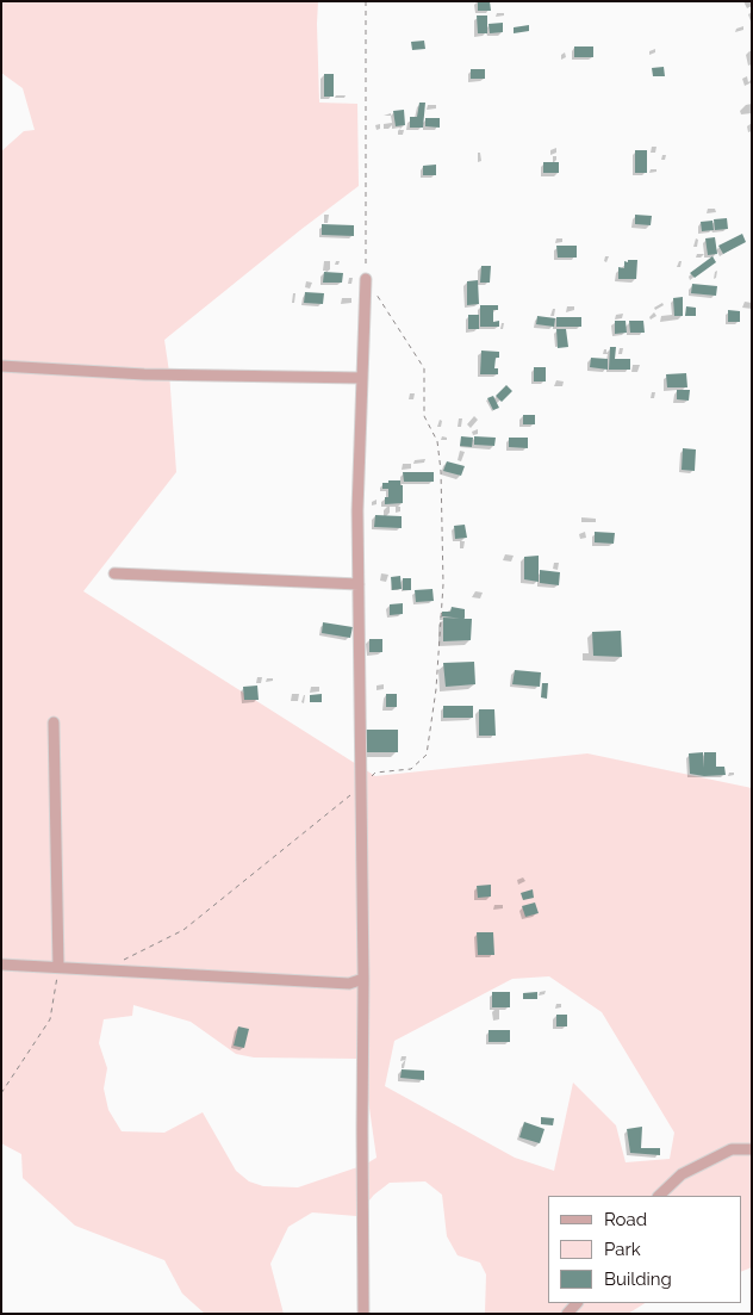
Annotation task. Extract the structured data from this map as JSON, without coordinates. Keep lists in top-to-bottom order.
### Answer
{
  "legend": ["Road", "Park", "Building"]
}
